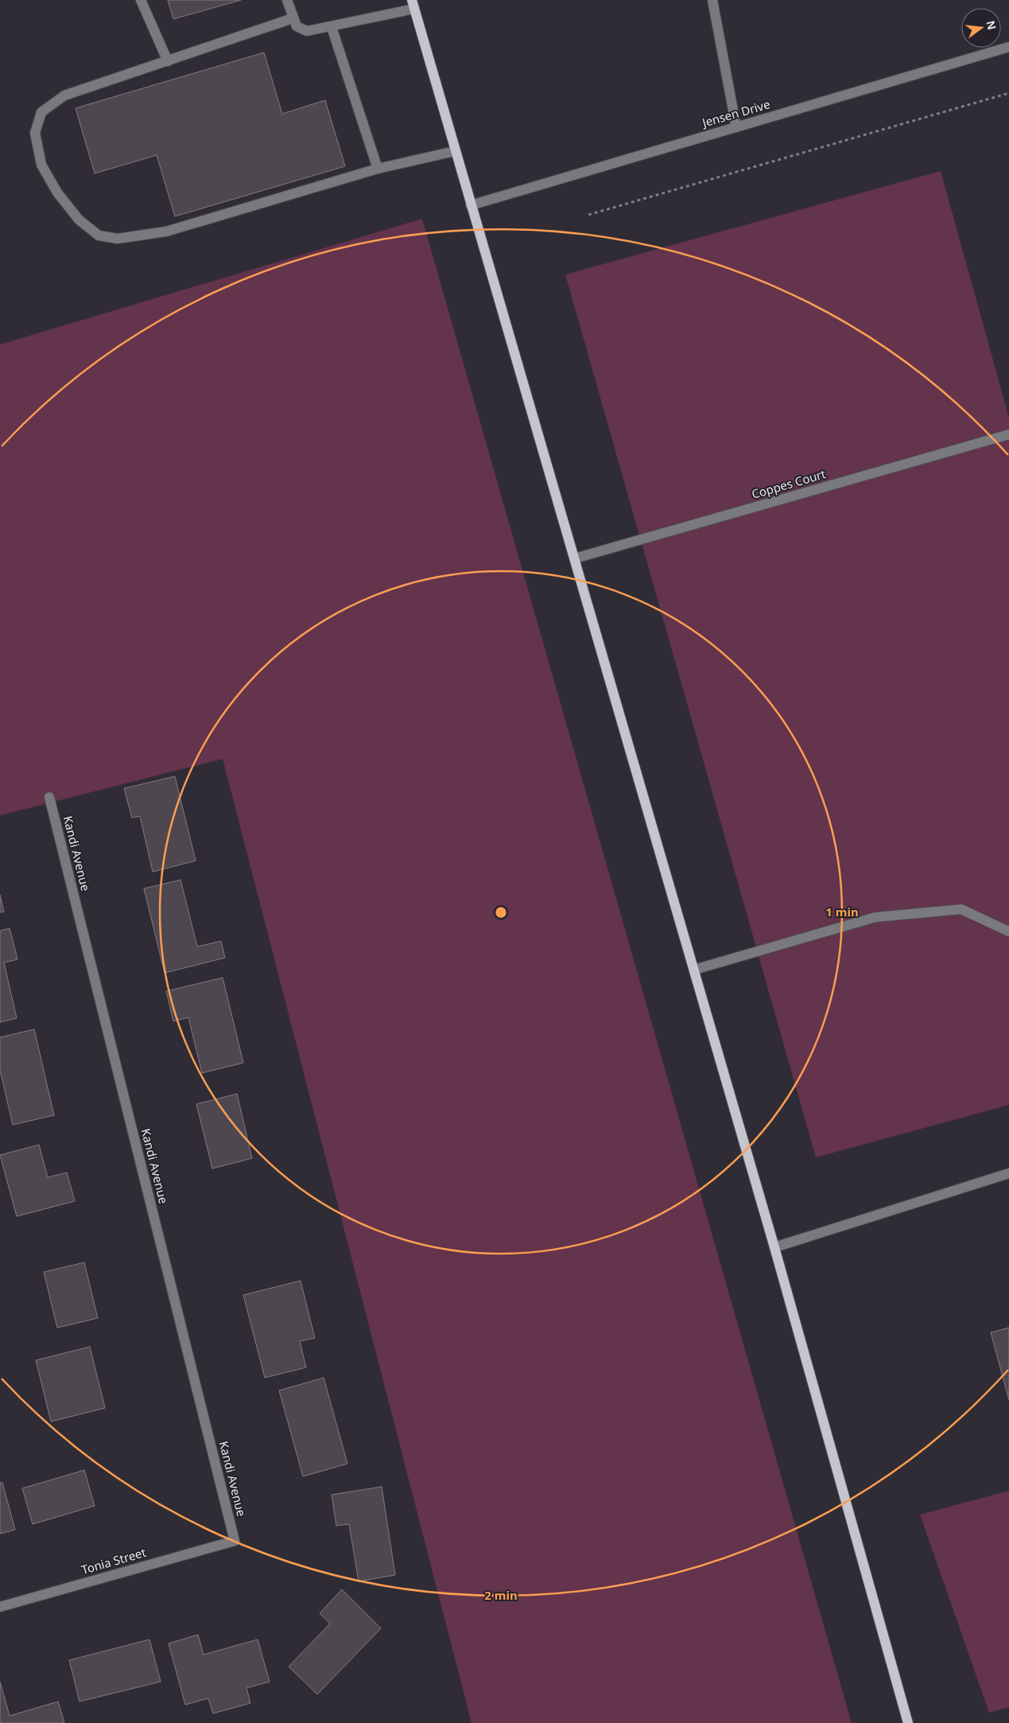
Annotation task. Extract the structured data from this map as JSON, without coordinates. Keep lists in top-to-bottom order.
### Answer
{
  "streets": {
    "street": [
      "Jensen Drive",
      "Coppes Court",
      "Kandi Avenue",
      "Tonia Street"
    ]
  },
  "crossings": [
    ["Kandi Avenue", "Tonia Street"]
  ],
  "north": "right",
  "rings": ["1 min", "2 min"]
}
